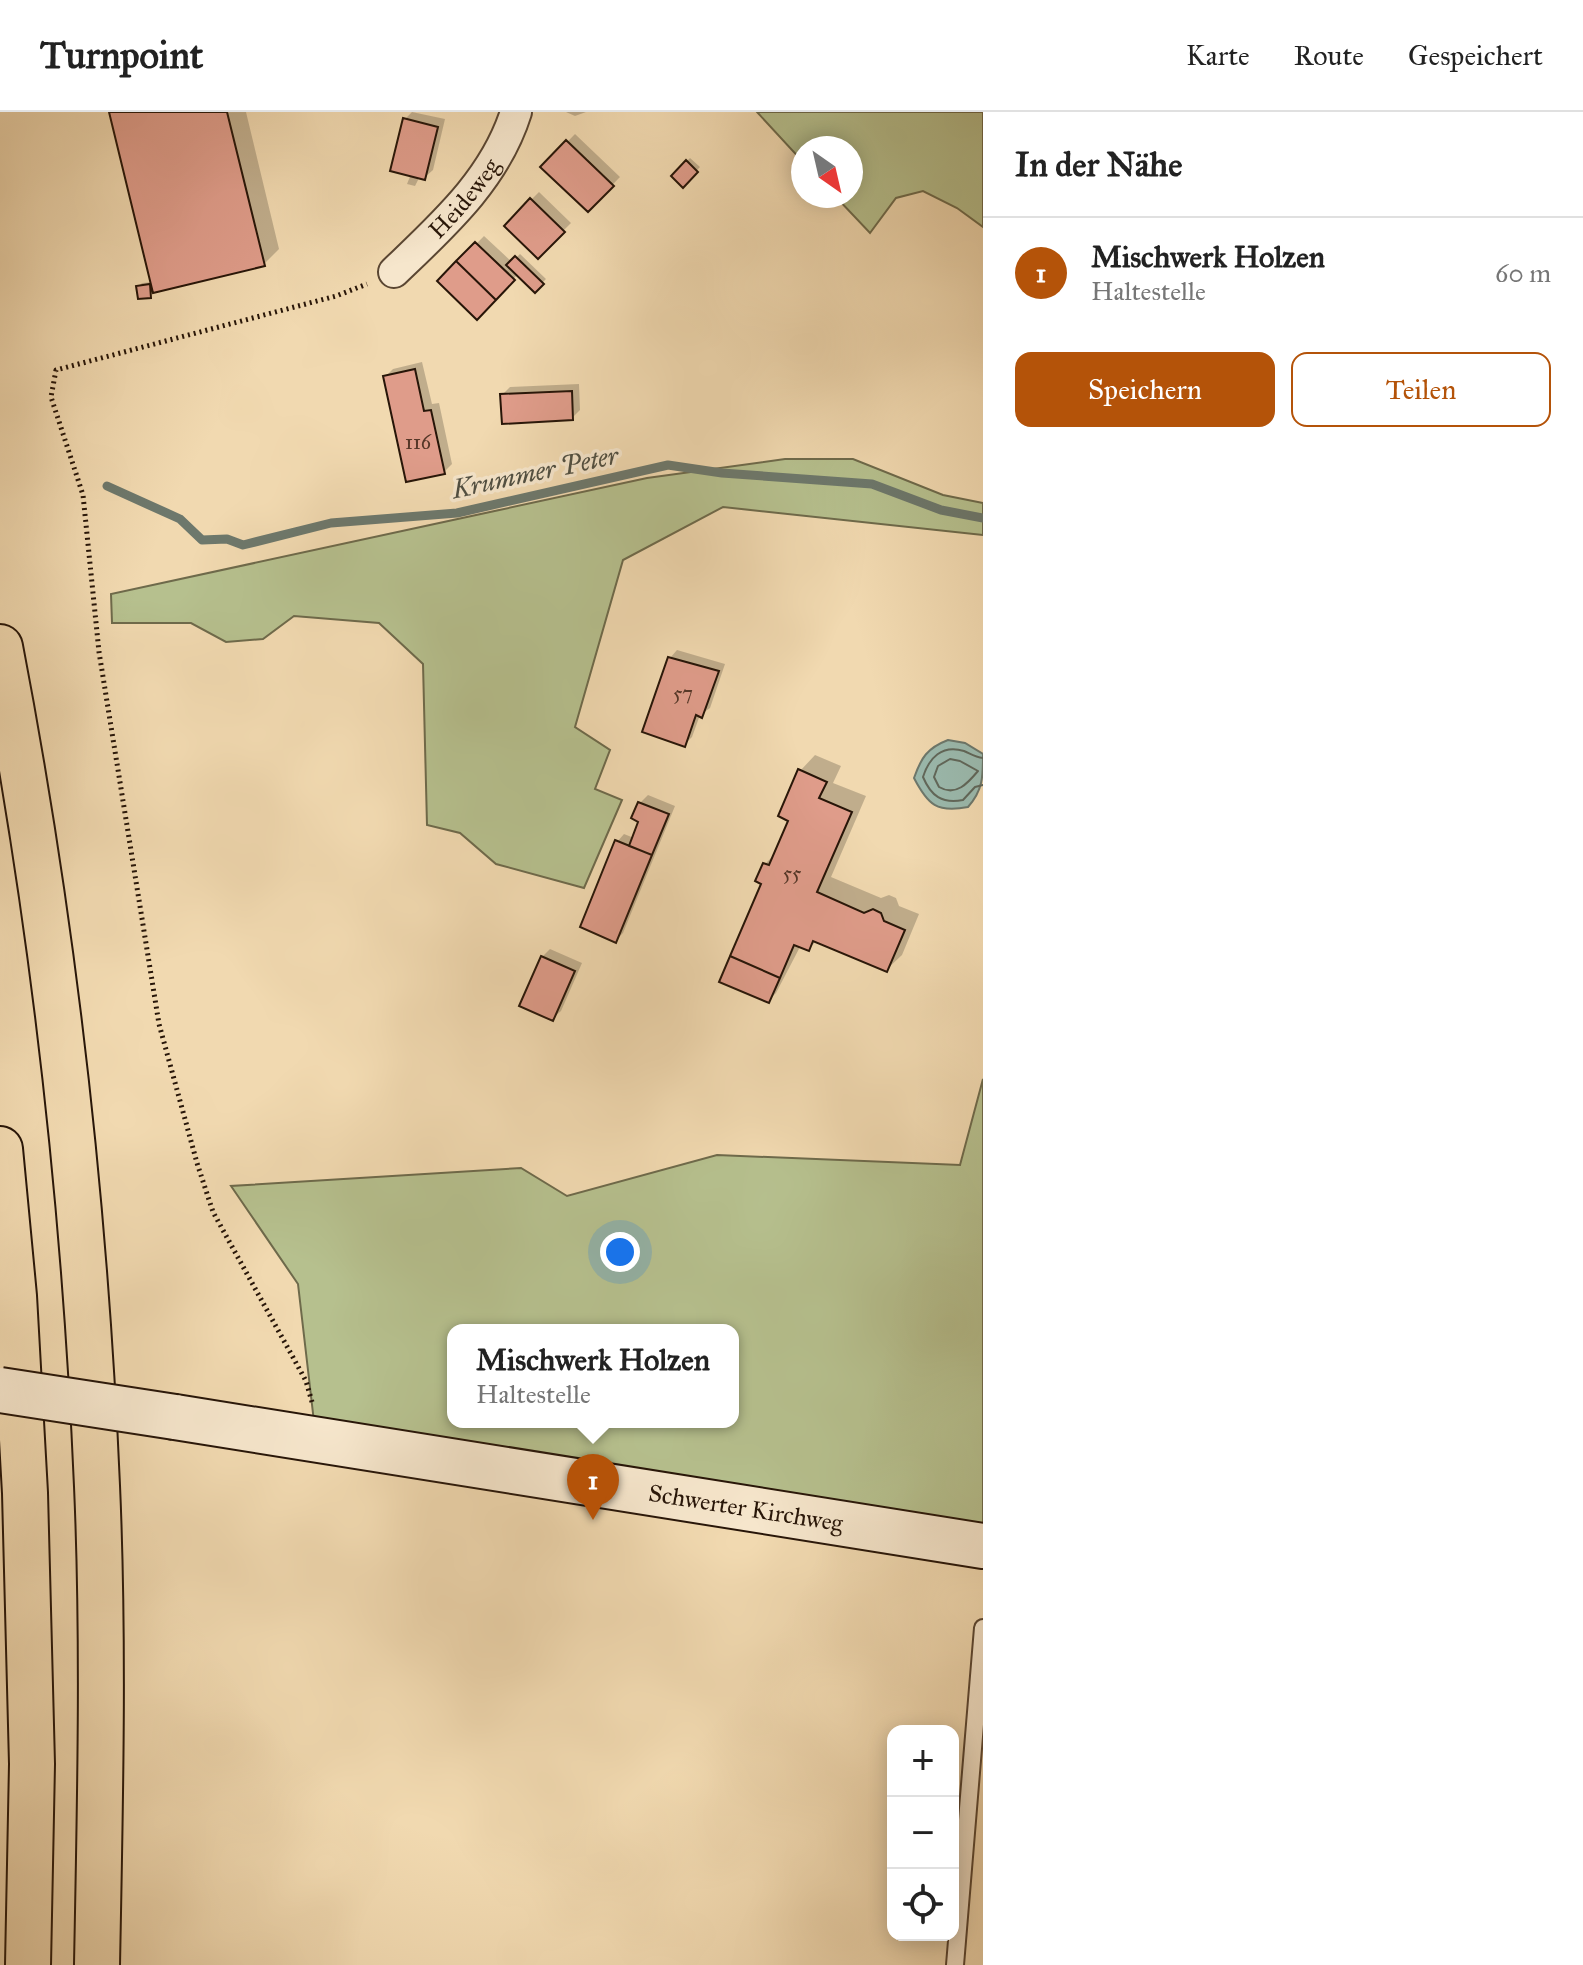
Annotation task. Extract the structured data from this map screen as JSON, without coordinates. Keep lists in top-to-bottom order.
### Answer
{
  "streets": {
    "main road": ["Schwerter Kirchweg"],
    "street": ["Heideweg"]
  },
  "water": ["Krummer Peter"],
  "house_numbers": ["116", "57", "55"],
  "north": "bottom right",
  "page": {
    "header": "Turnpoint",
    "nav": ["Karte", "Route", "Gespeichert"],
    "heading": "In der Nähe",
    "list": [
      {
        "mark": "1",
        "name": "Mischwerk Holzen",
        "note": "Haltestelle",
        "value": "60 m"
      }
    ],
    "buttons": ["Speichern", "Teilen"],
    "popup": ["Mischwerk Holzen", "Haltestelle"],
    "pins": "1",
    "map_buttons": ["+", "−"]
  }
}
